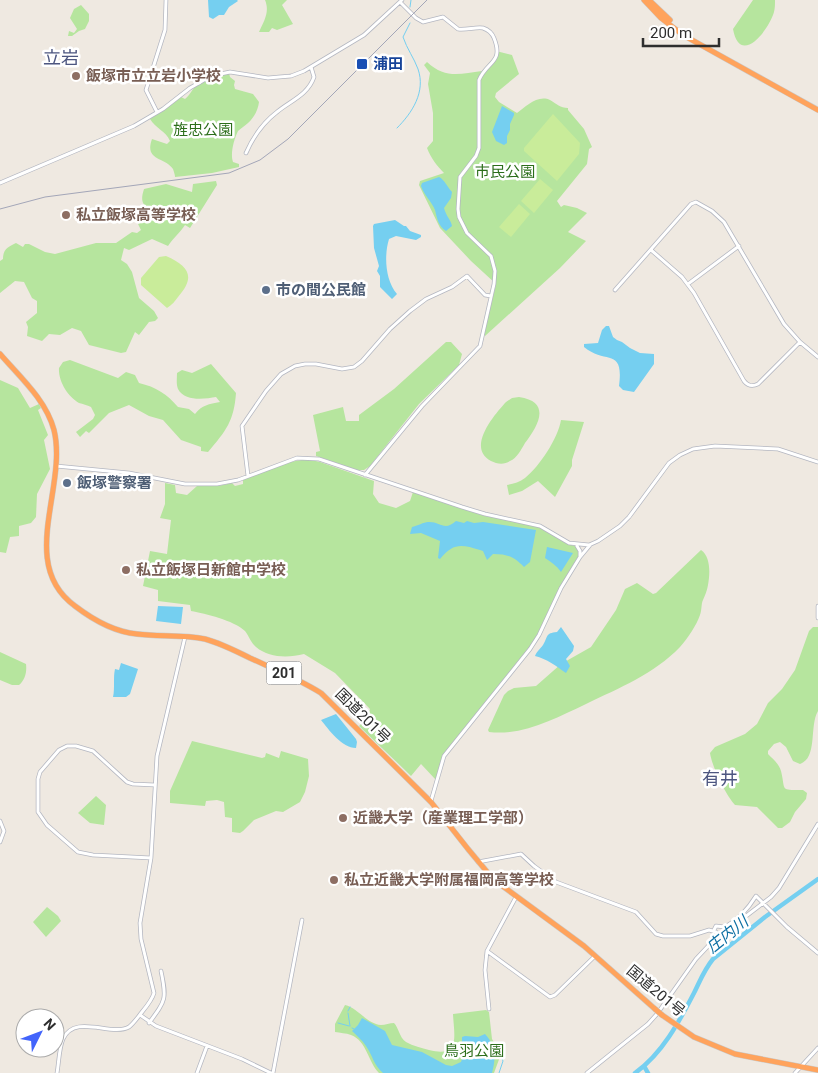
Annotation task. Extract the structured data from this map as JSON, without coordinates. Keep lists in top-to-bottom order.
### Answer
{
  "streets": {
    "highway": ["201", "国道201号"]
  },
  "districts": ["立岩", "有井"],
  "water": ["庄内川"],
  "parks": ["旌忠公園", "市民公園", "鳥羽公園"],
  "places": {
    "transit": ["浦田"],
    "other": [
      "飯塚市立立岩小学校",
      "私立飯塚高等学校",
      "市の間公民館",
      "飯塚警察署",
      "私立飯塚日新館中学校",
      "近畿大学（産業理工学部）",
      "私立近畿大学附属福岡高等学校"
    ]
  },
  "scale_bar": "200 m",
  "north": "top right"
}
